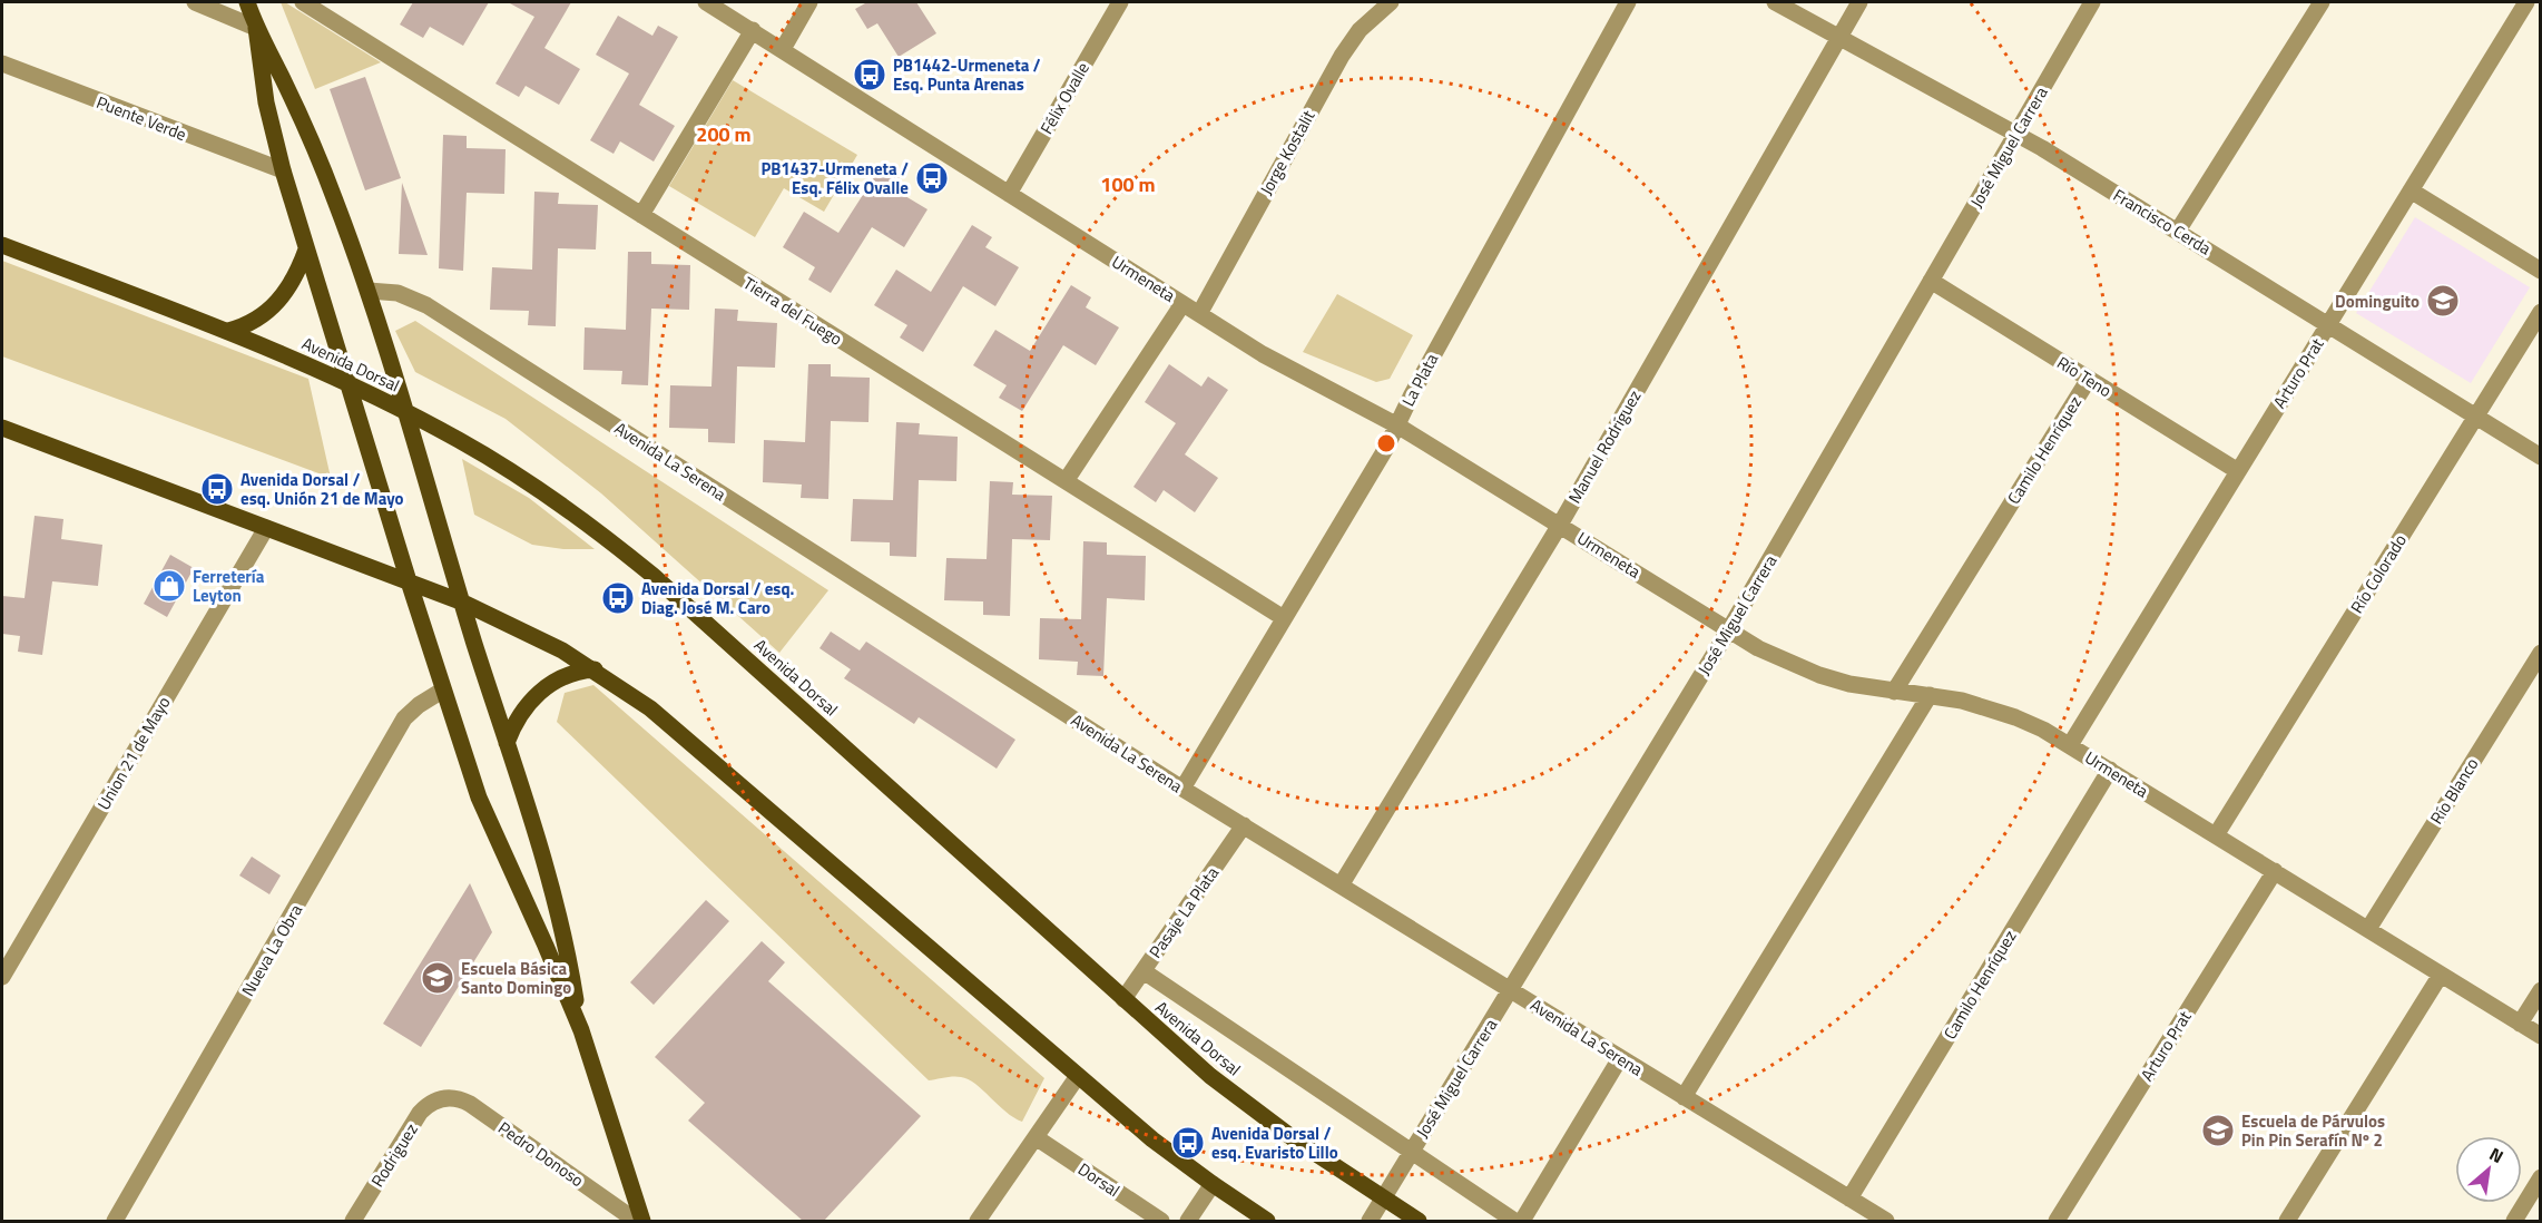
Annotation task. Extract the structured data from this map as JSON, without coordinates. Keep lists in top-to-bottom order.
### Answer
{
  "streets": {
    "main road": ["Avenida Dorsal"],
    "street": [
      "Félix Ovalle",
      "Puente Verde",
      "José Miguel Carrera",
      "Jorge Kostalit",
      "Francisco Cerda",
      "Urmeneta",
      "Tierra del Fuego",
      "Arturo Prat",
      "Río Teno",
      "La Plata",
      "Manuel Rodríguez",
      "Camilo Henríquez",
      "Avenida La Serena",
      "Río Colorado",
      "Union 21 de Mayo",
      "Río Blanco",
      "Pasaje La Plata",
      "Nueva La Obra",
      "Pedro Donoso",
      "Rodriguez",
      "Dorsal"
    ]
  },
  "crossings": [
    ["Félix Ovalle", "Urmeneta"],
    ["José Miguel Carrera", "Francisco Cerda"],
    ["José Miguel Carrera", "Urmeneta"],
    ["José Miguel Carrera", "Avenida Dorsal"],
    ["José Miguel Carrera", "Río Teno"],
    ["José Miguel Carrera", "Avenida La Serena"],
    ["Jorge Kostalit", "Urmeneta"],
    ["Francisco Cerda", "Arturo Prat"],
    ["Francisco Cerda", "Manuel Rodríguez"],
    ["Francisco Cerda", "Río Colorado"],
    ["Urmeneta", "Arturo Prat"],
    ["Urmeneta", "La Plata"],
    ["Urmeneta", "Manuel Rodríguez"],
    ["Urmeneta", "Camilo Henríquez"],
    ["Urmeneta", "Río Colorado"],
    ["Urmeneta", "Río Blanco"],
    ["Tierra del Fuego", "La Plata"],
    ["Avenida Dorsal", "Pasaje La Plata"],
    ["Arturo Prat", "Río Teno"],
    ["Río Teno", "Camilo Henríquez"],
    ["La Plata", "Avenida La Serena"],
    ["Manuel Rodríguez", "Avenida La Serena"],
    ["Camilo Henríquez", "Avenida La Serena"],
    ["Avenida La Serena", "Pasaje La Plata"],
    ["Pedro Donoso", "Rodriguez"]
  ],
  "places": {
    "bus stop": [
      "PB1442-Urmeneta / Esq. Punta Arenas",
      "PB1437-Urmeneta / Esq. Félix Ovalle",
      "Avenida Dorsal / esq. Unión 21 de Mayo",
      "Avenida Dorsal / esq. Diag. José M. Caro",
      "Avenida Dorsal / esq. Evaristo Lillo"
    ],
    "school or university": ["Dominguito", "Escuela Básica Santo Domingo", "Escuela de Párvulos Pin Pin Serafín Nº 2"],
    "shop": ["Ferretería Leyton"]
  },
  "north": "top right",
  "rings": ["200 m", "100 m"]
}
